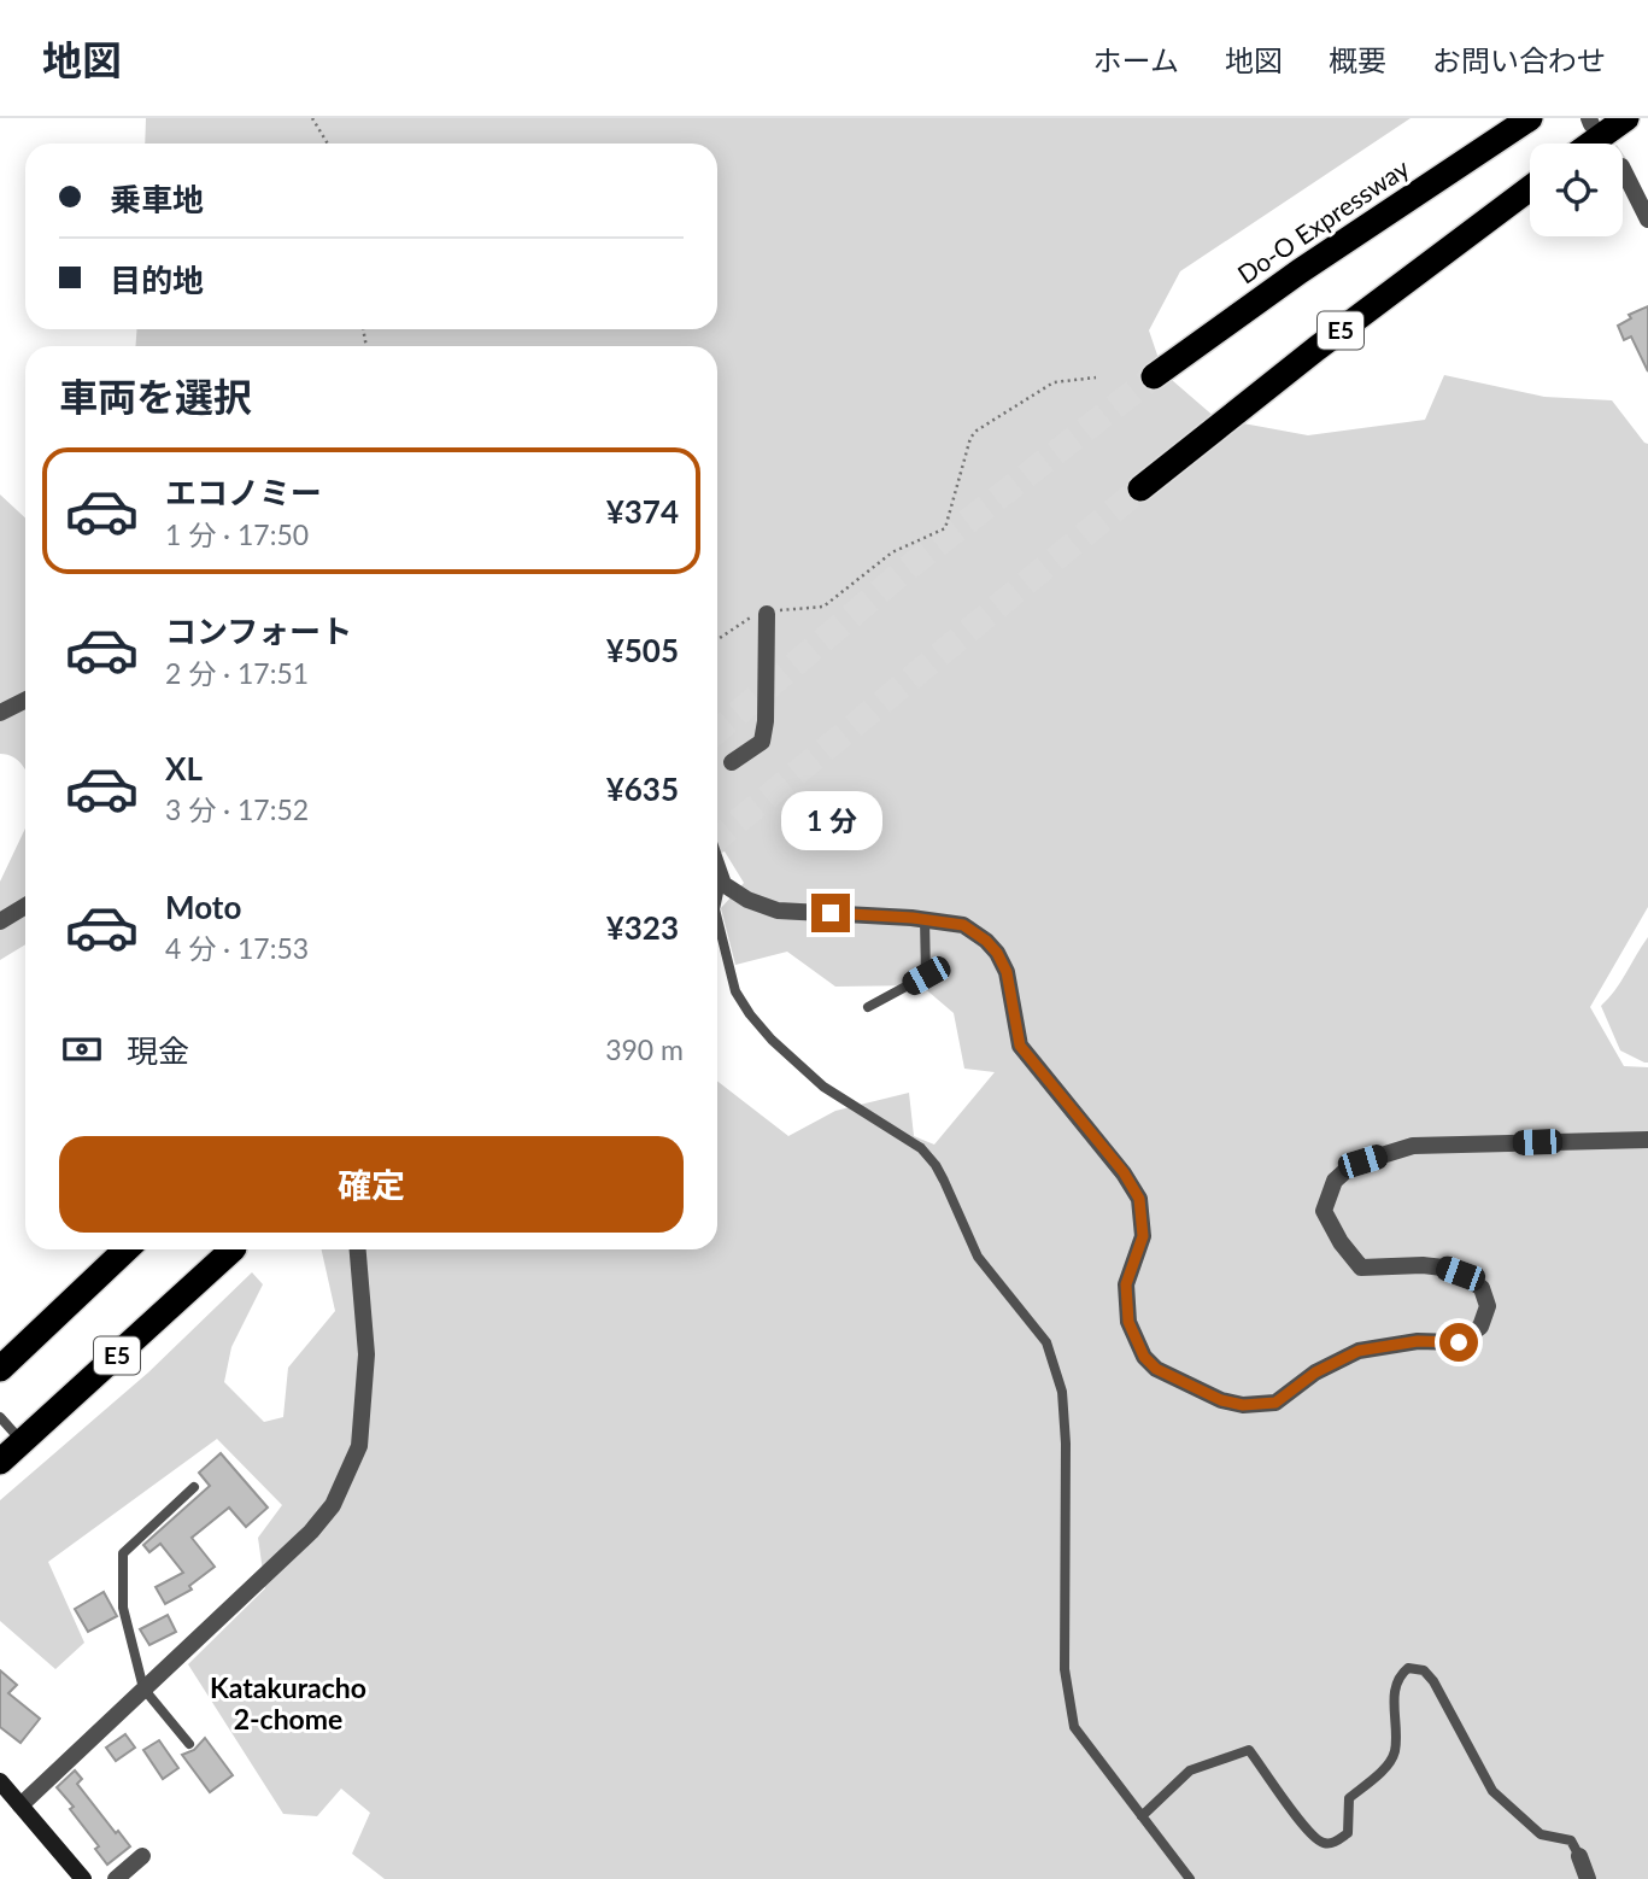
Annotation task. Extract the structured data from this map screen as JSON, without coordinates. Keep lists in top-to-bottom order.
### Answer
{
  "streets": {
    "highway": ["Do-O Expressway", "E5"]
  },
  "districts": ["Katakuracho 2-chome"],
  "page": {
    "header": "地図",
    "nav": [
      "ホーム",
      "地図",
      "概要",
      "お問い合わせ"
    ],
    "banner": ["乗車地", "目的地"],
    "heading": "車両を選択",
    "list": [
      {
        "name": "エコノミー",
        "note": "1 分 · 17:50",
        "value": "¥374"
      },
      {
        "name": "コンフォート",
        "note": "2 分 · 17:51",
        "value": "¥505"
      },
      {
        "name": "XL",
        "note": "3 分 · 17:52",
        "value": "¥635"
      },
      {
        "name": "Moto",
        "note": "4 分 · 17:53",
        "value": "¥323"
      }
    ],
    "bubble": "1 分",
    "pay": ["現金", "390 m"],
    "buttons": "確定"
  }
}
